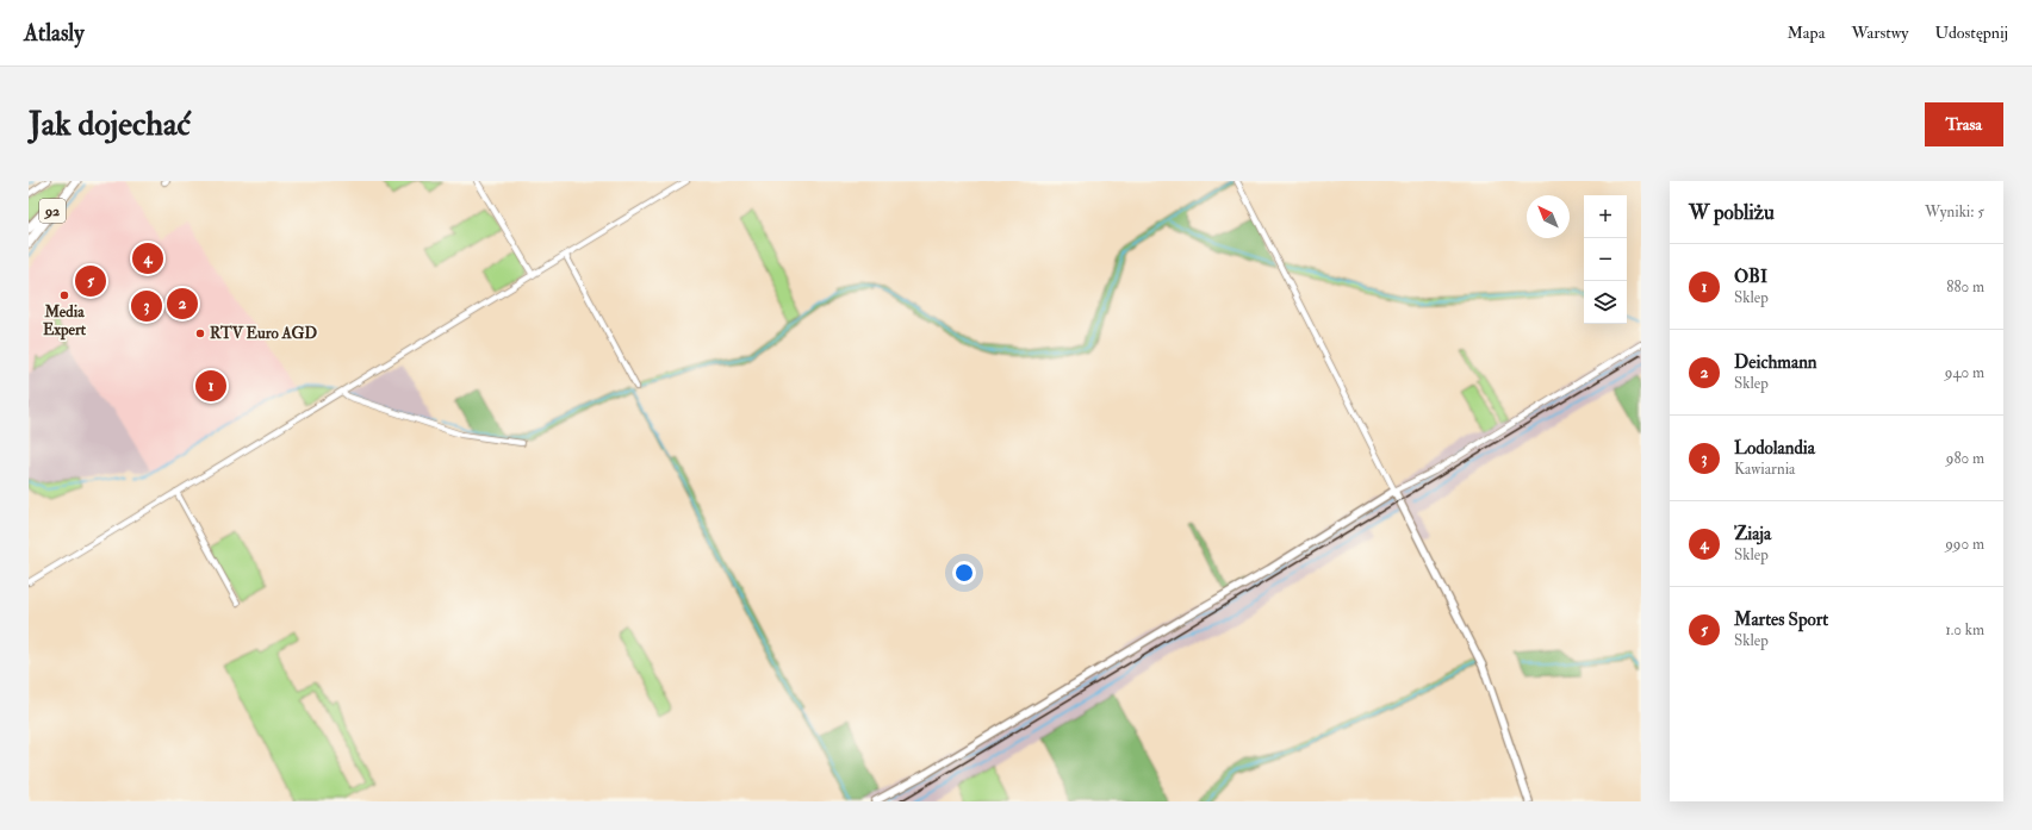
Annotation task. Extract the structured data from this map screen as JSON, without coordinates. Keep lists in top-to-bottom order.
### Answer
{
  "streets": {
    "main road": ["92"]
  },
  "places": ["Media Expert", "RTV Euro AGD"],
  "north": "top left",
  "page": {
    "header": "Atlasly",
    "nav": ["Mapa", "Warstwy", "Udostępnij"],
    "buttons": "Trasa",
    "title": "Jak dojechać",
    "heading": ["W pobliżu", "Wyniki: 5"],
    "map_buttons": ["+", "−"],
    "pins": [
      "4",
      "5",
      "2",
      "3",
      "1"
    ],
    "list": [
      {
        "mark": "1",
        "name": "OBI",
        "note": "Sklep",
        "value": "880 m"
      },
      {
        "mark": "2",
        "name": "Deichmann",
        "note": "Sklep",
        "value": "940 m"
      },
      {
        "mark": "3",
        "name": "Lodolandia",
        "note": "Kawiarnia",
        "value": "980 m"
      },
      {
        "mark": "4",
        "name": "Ziaja",
        "note": "Sklep",
        "value": "990 m"
      },
      {
        "mark": "5",
        "name": "Martes Sport",
        "note": "Sklep",
        "value": "1.0 km"
      }
    ]
  }
}
